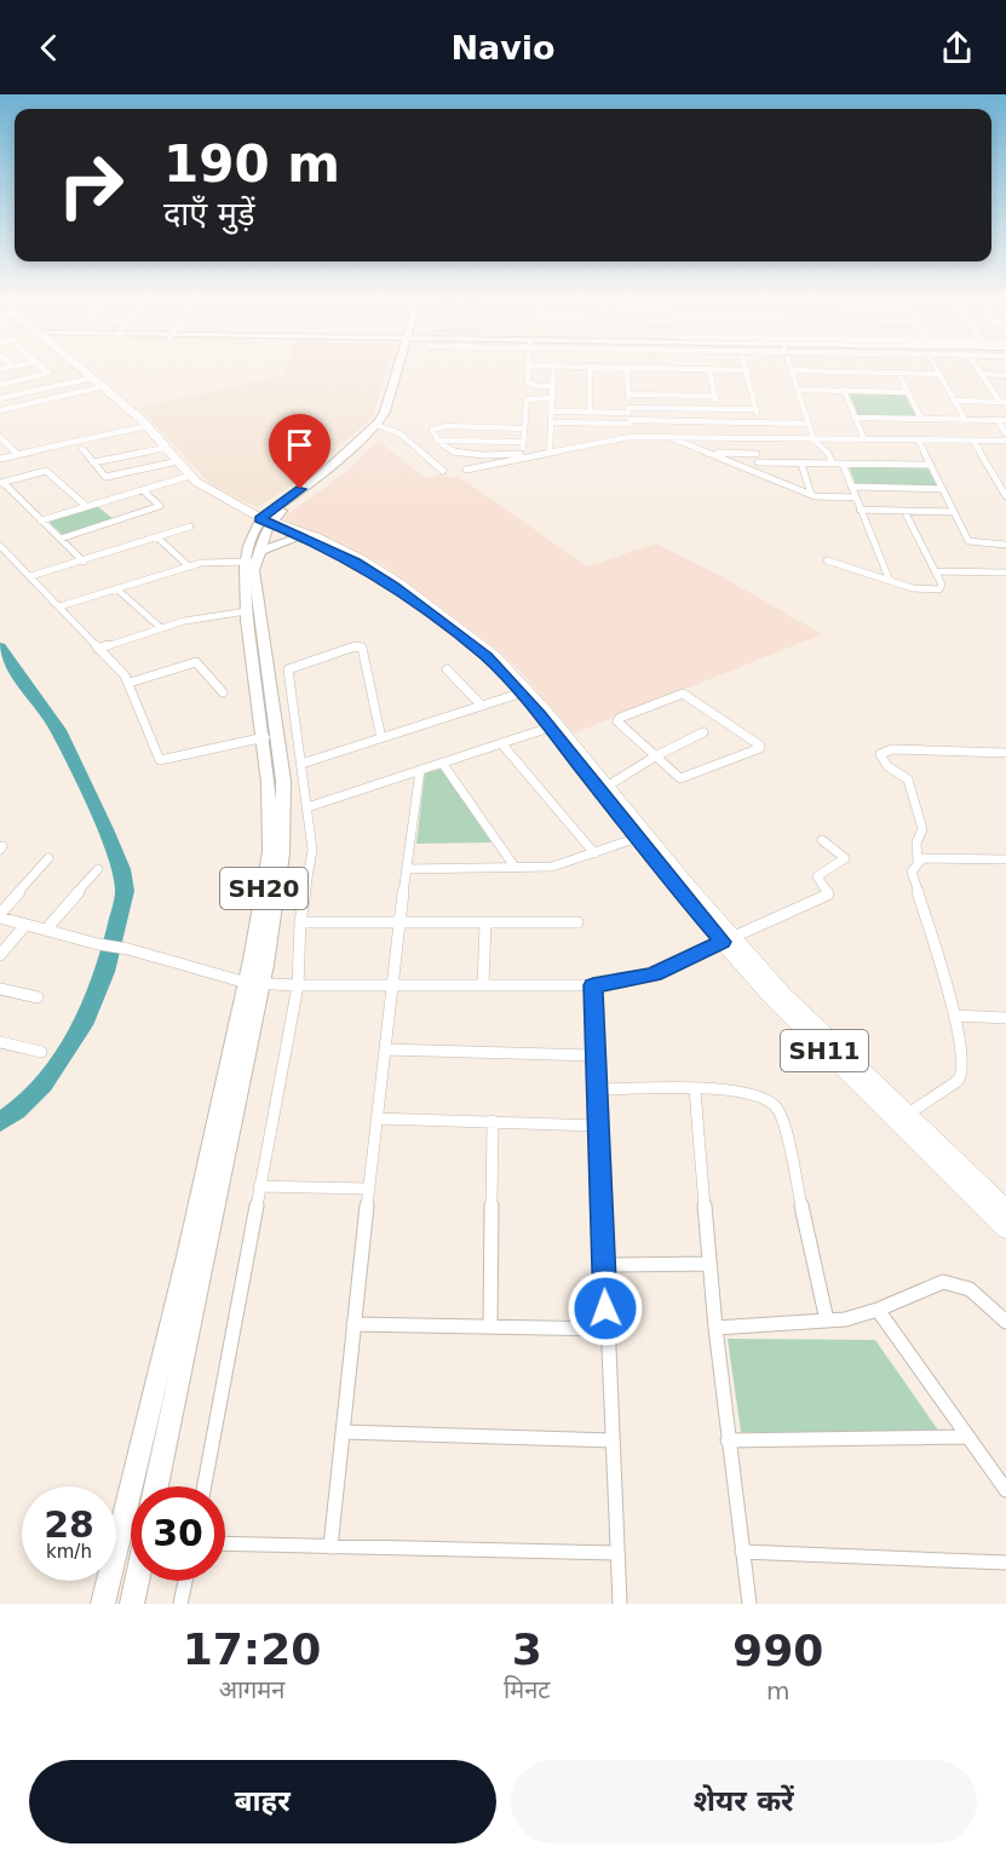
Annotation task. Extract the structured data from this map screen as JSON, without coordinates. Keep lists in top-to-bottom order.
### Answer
{
  "streets": {
    "highway": ["SH11"],
    "main road": ["SH20"]
  },
  "crossings": [
    ["SH20", "SH11"]
  ],
  "page": {
    "header": "Navio",
    "turn": ["190 m", "दाएँ मुड़ें"],
    "speed": "28 km/h",
    "limit": "30",
    "eta": [
      "17:20",
      "आगमन",
      "3",
      "मिनट",
      "990",
      "m"
    ],
    "buttons": ["बाहर", "शेयर करें"]
  }
}
